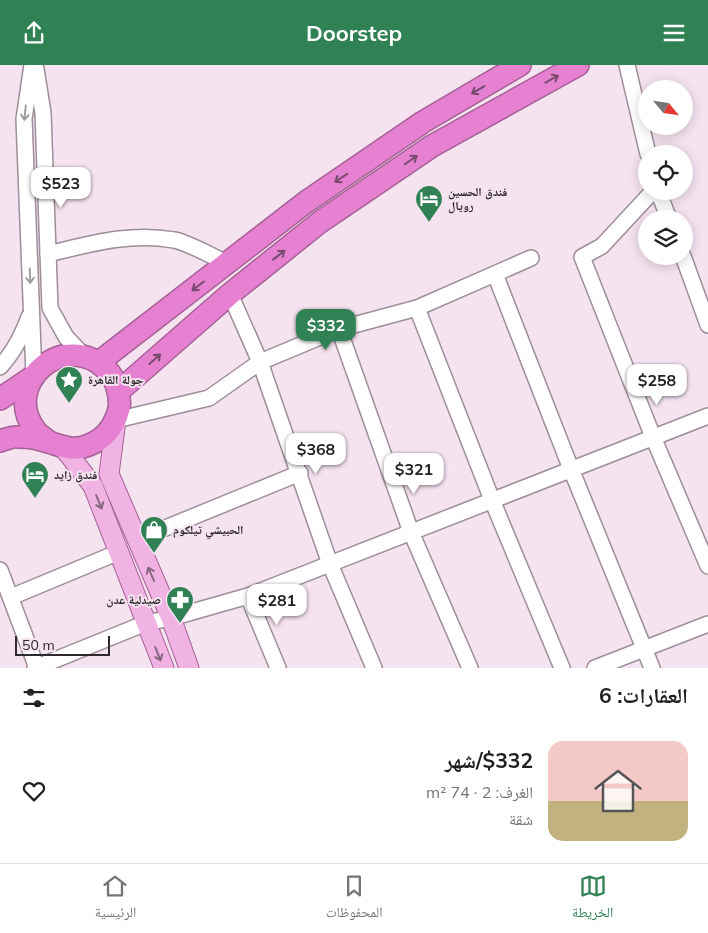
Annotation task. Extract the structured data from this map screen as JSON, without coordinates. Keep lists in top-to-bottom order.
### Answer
{
  "places": {
    "hotel": ["فندق الحسين رويال", "فندق زايد"],
    "place": ["جولة القاهرة"],
    "shop": ["الحبيشي تيلكوم"],
    "pharmacy": ["صيدلية عدن"]
  },
  "scale_bar": "50 m",
  "north": "bottom right",
  "page": {
    "header": "Doorstep",
    "price": [
      "$523",
      "$332",
      "$258",
      "$368",
      "$321",
      "$281"
    ],
    "scale": "50 m",
    "heading": "العقارات: 6",
    "list": [
      {
        "name": "$332/شهر",
        "note": "الغرف: 2 · 74 m² · شقة"
      }
    ],
    "tabs": ["الخريطة", "المحفوظات", "الرئيسية"]
  }
}
